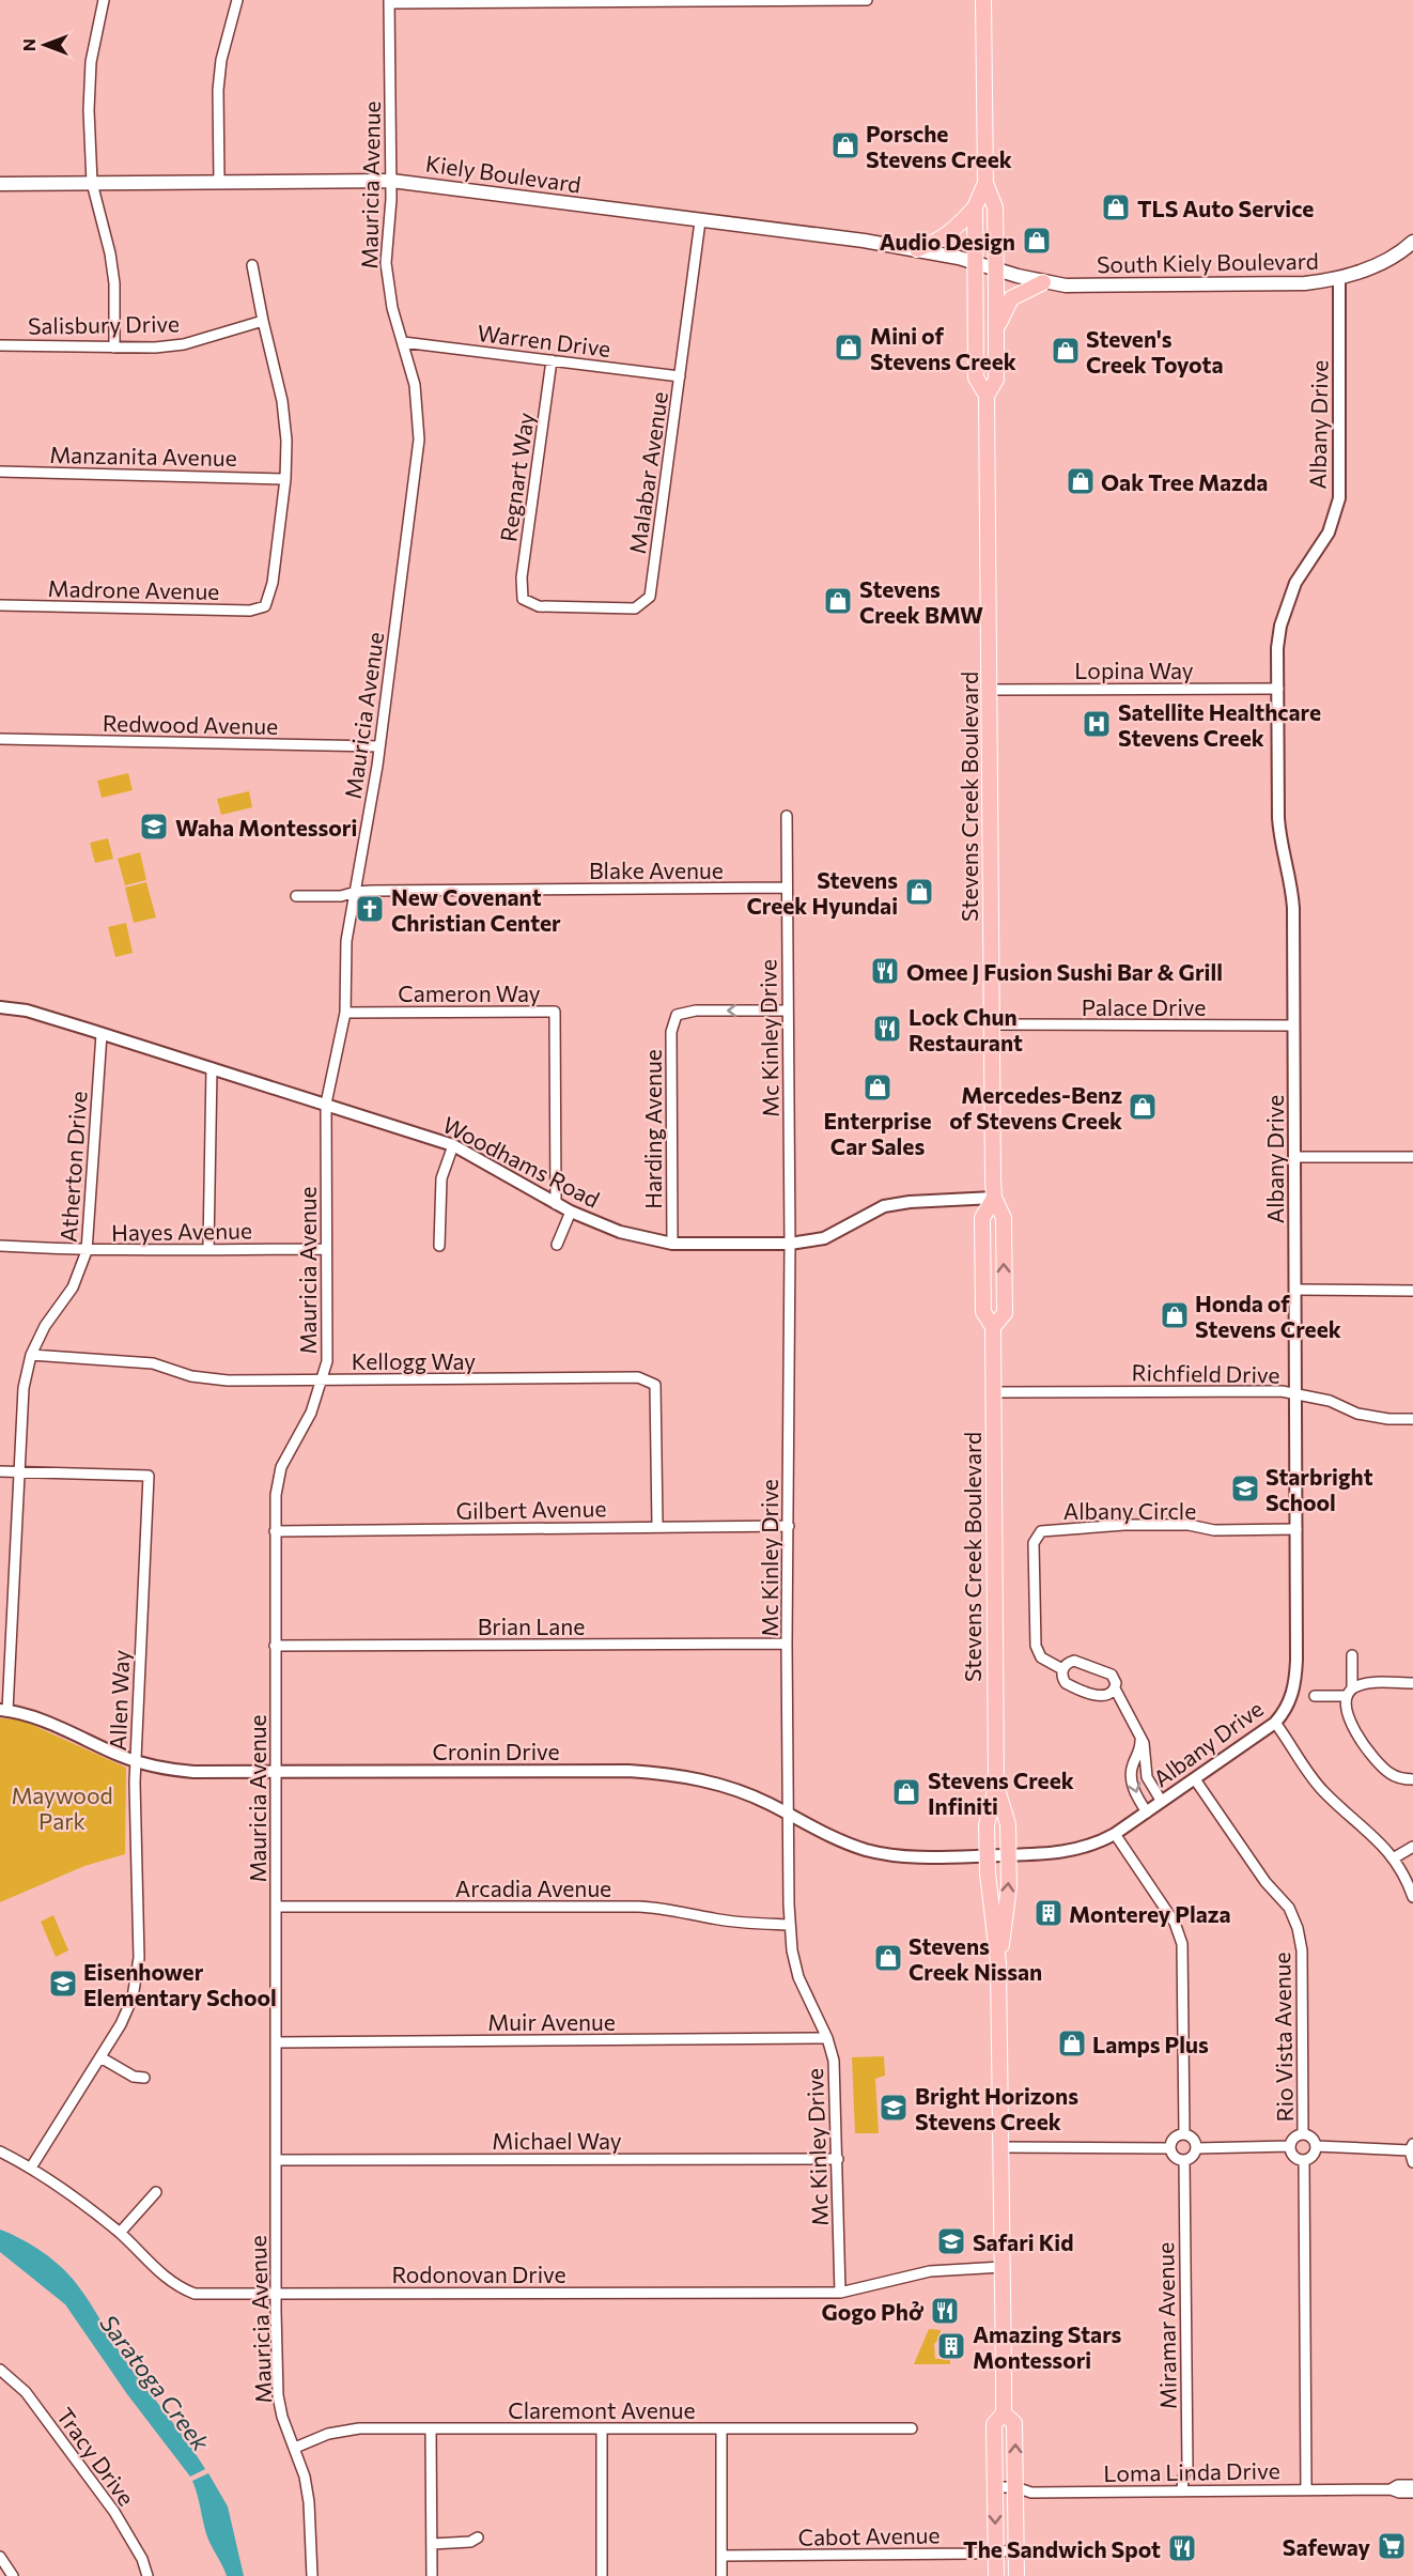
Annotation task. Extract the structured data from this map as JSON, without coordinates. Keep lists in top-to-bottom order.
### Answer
{
  "streets": {
    "main road": ["Kiely Boulevard", "South Kiely Boulevard", "Stevens Creek Boulevard"],
    "street": [
      "Mauricia Avenue",
      "Salisbury Drive",
      "Warren Drive",
      "Albany Drive",
      "Manzanita Avenue",
      "Malabar Avenue",
      "Regnart Way",
      "Madrone Avenue",
      "Lopina Way",
      "Redwood Avenue",
      "Blake Avenue",
      "Cameron Way",
      "Palace Drive",
      "Mc Kinley Drive",
      "Harding Avenue",
      "Woodhams Road",
      "Atherton Drive",
      "Hayes Avenue",
      "Kellogg Way",
      "Richfield Drive",
      "Gilbert Avenue",
      "Albany Circle",
      "Brian Lane",
      "Allen Way",
      "Cronin Drive",
      "Arcadia Avenue",
      "Muir Avenue",
      "Rio Vista Avenue",
      "Michael Way",
      "Rodonovan Drive",
      "Miramar Avenue",
      "Claremont Avenue",
      "Tracy Drive",
      "Loma Linda Drive",
      "Cabot Avenue"
    ]
  },
  "crossings": [
    ["Kiely Boulevard", "Mauricia Avenue"],
    ["Kiely Boulevard", "South Kiely Boulevard"],
    ["Kiely Boulevard", "Malabar Avenue"],
    ["Kiely Boulevard", "Stevens Creek Boulevard"],
    ["Mauricia Avenue", "Warren Drive"],
    ["Mauricia Avenue", "Redwood Avenue"],
    ["Mauricia Avenue", "Blake Avenue"],
    ["Mauricia Avenue", "Cameron Way"],
    ["Mauricia Avenue", "Woodhams Road"],
    ["Mauricia Avenue", "Hayes Avenue"],
    ["Mauricia Avenue", "Kellogg Way"],
    ["Mauricia Avenue", "Gilbert Avenue"],
    ["Mauricia Avenue", "Brian Lane"],
    ["Mauricia Avenue", "Cronin Drive"],
    ["Mauricia Avenue", "Arcadia Avenue"],
    ["Mauricia Avenue", "Muir Avenue"],
    ["Mauricia Avenue", "Michael Way"],
    ["Mauricia Avenue", "Rodonovan Drive"],
    ["Mauricia Avenue", "Claremont Avenue"],
    ["South Kiely Boulevard", "Albany Drive"],
    ["South Kiely Boulevard", "Stevens Creek Boulevard"],
    ["Warren Drive", "Malabar Avenue"],
    ["Warren Drive", "Regnart Way"],
    ["Albany Drive", "Lopina Way"],
    ["Albany Drive", "Stevens Creek Boulevard"],
    ["Albany Drive", "Palace Drive"],
    ["Albany Drive", "Richfield Drive"],
    ["Albany Drive", "Albany Circle"],
    ["Albany Drive", "Cronin Drive"],
    ["Albany Drive", "Rio Vista Avenue"],
    ["Manzanita Avenue", "Madrone Avenue"],
    ["Malabar Avenue", "Regnart Way"],
    ["Lopina Way", "Stevens Creek Boulevard"],
    ["Stevens Creek Boulevard", "Palace Drive"],
    ["Stevens Creek Boulevard", "Woodhams Road"],
    ["Stevens Creek Boulevard", "Richfield Drive"],
    ["Stevens Creek Boulevard", "Cronin Drive"],
    ["Stevens Creek Boulevard", "Rodonovan Drive"],
    ["Stevens Creek Boulevard", "Loma Linda Drive"],
    ["Stevens Creek Boulevard", "Cabot Avenue"],
    ["Blake Avenue", "Mc Kinley Drive"],
    ["Cameron Way", "Woodhams Road"],
    ["Mc Kinley Drive", "Harding Avenue"],
    ["Mc Kinley Drive", "Woodhams Road"],
    ["Mc Kinley Drive", "Gilbert Avenue"],
    ["Mc Kinley Drive", "Brian Lane"],
    ["Mc Kinley Drive", "Cronin Drive"],
    ["Mc Kinley Drive", "Arcadia Avenue"],
    ["Mc Kinley Drive", "Muir Avenue"],
    ["Mc Kinley Drive", "Michael Way"],
    ["Mc Kinley Drive", "Rodonovan Drive"],
    ["Harding Avenue", "Woodhams Road"],
    ["Woodhams Road", "Atherton Drive"],
    ["Atherton Drive", "Hayes Avenue"],
    ["Atherton Drive", "Kellogg Way"],
    ["Atherton Drive", "Allen Way"],
    ["Atherton Drive", "Cronin Drive"],
    ["Kellogg Way", "Gilbert Avenue"],
    ["Allen Way", "Cronin Drive"],
    ["Allen Way", "Rodonovan Drive"],
    ["Miramar Avenue", "Loma Linda Drive"]
  ],
  "water": ["Saratoga Creek"],
  "parks": ["Maywood Park"],
  "places": {
    "shop": [
      "Porsche Stevens Creek",
      "TLS Auto Service",
      "Audio Design",
      "Mini of Stevens Creek",
      "Steven's Creek Toyota",
      "Oak Tree Mazda",
      "Stevens Creek BMW",
      "Stevens Creek Hyundai",
      "Enterprise Car Sales",
      "Mercedes-Benz of Stevens Creek",
      "Honda of Stevens Creek",
      "Stevens Creek Infiniti",
      "Stevens Creek Nissan",
      "Lamps Plus"
    ],
    "hospital": ["Satellite Healthcare Stevens Creek"],
    "school or university": [
      "Waha Montessori",
      "Starbright School",
      "Eisenhower Elementary School",
      "Bright Horizons Stevens Creek",
      "Safari Kid"
    ],
    "church": ["New Covenant Christian Center"],
    "restaurant": [
      "Omee J Fusion Sushi Bar & Grill",
      "Lock Chun Restaurant",
      "Gogo Phở",
      "The Sandwich Spot"
    ],
    "building": ["Monterey Plaza", "Amazing Stars Montessori"],
    "supermarket": ["Safeway"]
  },
  "north": "left"
}
